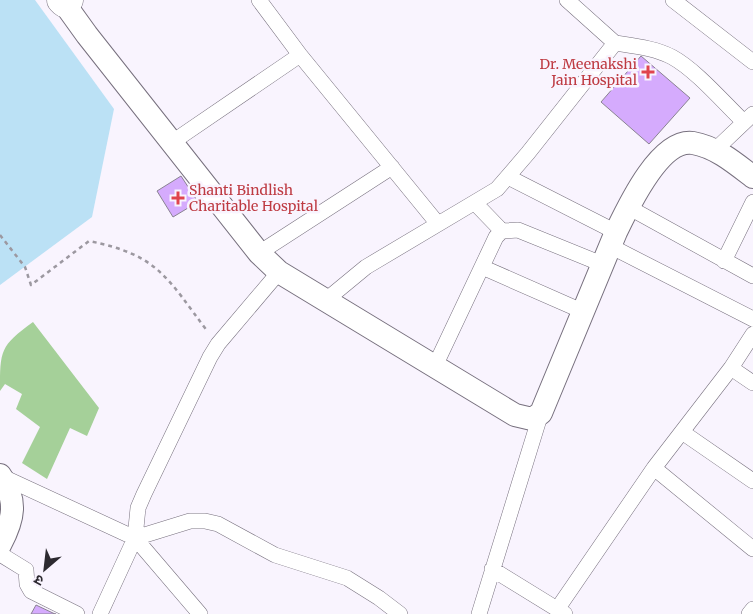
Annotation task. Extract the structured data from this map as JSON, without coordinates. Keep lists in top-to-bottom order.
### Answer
{
  "places": {
    "health": ["Dr. Meenakshi Jain Hospital", "Shanti Bindlish Charitable Hospital"]
  },
  "north": "bottom left"
}
